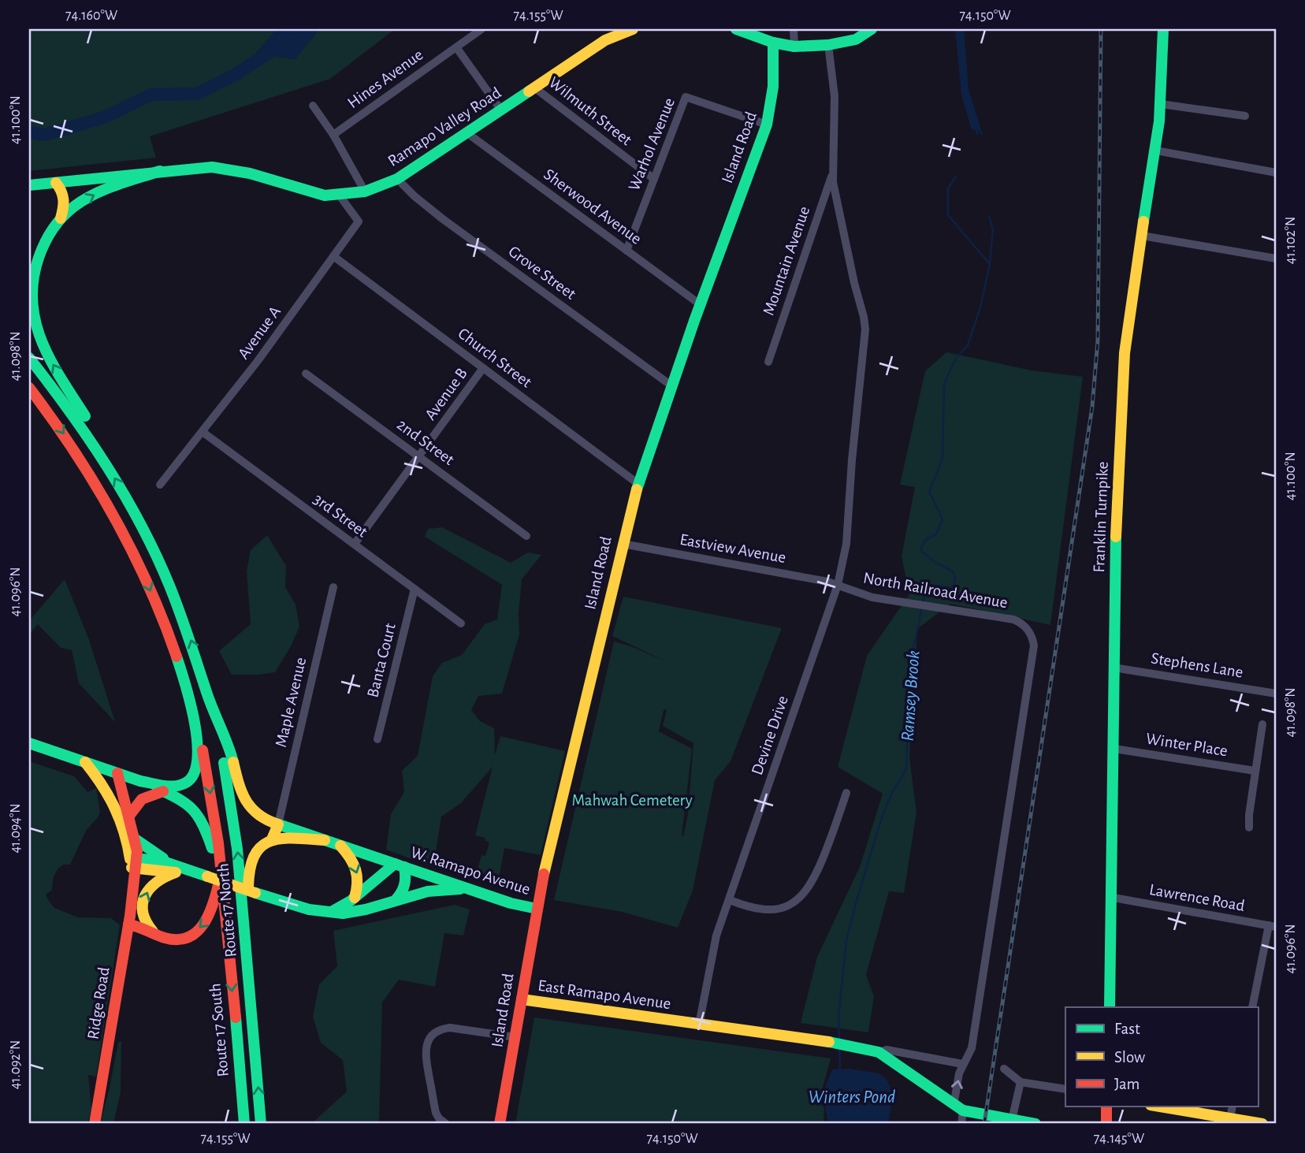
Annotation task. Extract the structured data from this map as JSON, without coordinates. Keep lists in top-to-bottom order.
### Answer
{
  "streets": {
    "main road": [
      "Ramapo Valley Road",
      "Island Road",
      "Franklin Turnpike",
      "W. Ramapo Avenue",
      "Route 17 North",
      "East Ramapo Avenue",
      "Ridge Road",
      "Route 17 South"
    ],
    "street": [
      "Hines Avenue",
      "Wilmuth Street",
      "Warhol Avenue",
      "Sherwood Avenue",
      "Mountain Avenue",
      "Grove Street",
      "Avenue A",
      "Church Street",
      "Avenue B",
      "2nd Street",
      "3rd Street",
      "Eastview Avenue",
      "North Railroad Avenue",
      "Banta Court",
      "Stephens Lane",
      "Maple Avenue",
      "Devine Drive",
      "Winter Place",
      "Lawrence Road"
    ]
  },
  "crossings": [
    ["Wilmuth Street", "Ramapo Valley Road"],
    ["Wilmuth Street", "Warhol Avenue"],
    ["Ramapo Valley Road", "Sherwood Avenue"],
    ["Ramapo Valley Road", "Grove Street"],
    ["Ramapo Valley Road", "Avenue A"],
    ["Warhol Avenue", "Island Road"],
    ["Warhol Avenue", "Sherwood Avenue"],
    ["Island Road", "Sherwood Avenue"],
    ["Island Road", "Grove Street"],
    ["Island Road", "Church Street"],
    ["Island Road", "Eastview Avenue"],
    ["Island Road", "W. Ramapo Avenue"],
    ["Island Road", "East Ramapo Avenue"],
    ["Mountain Avenue", "North Railroad Avenue"],
    ["Avenue A", "Church Street"],
    ["Avenue A", "3rd Street"],
    ["Church Street", "Avenue B"],
    ["Avenue B", "2nd Street"],
    ["Avenue B", "3rd Street"],
    ["3rd Street", "Banta Court"],
    ["Franklin Turnpike", "Stephens Lane"],
    ["Franklin Turnpike", "Winter Place"],
    ["Franklin Turnpike", "Lawrence Road"],
    ["Eastview Avenue", "North Railroad Avenue"],
    ["Eastview Avenue", "Devine Drive"],
    ["North Railroad Avenue", "Devine Drive"],
    ["Devine Drive", "East Ramapo Avenue"]
  ],
  "water": ["Ramsey Brook", "Winters Pond"],
  "parks": ["Mahwah Cemetery"],
  "legend": ["Fast", "Slow", "Jam"],
  "coordinates": [
    "74.160°W",
    "74.155°W",
    "74.150°W",
    "41.100°N",
    "41.102°N",
    "41.098°N",
    "41.096°N",
    "41.094°N",
    "41.092°N",
    "74.145°W"
  ]
}
